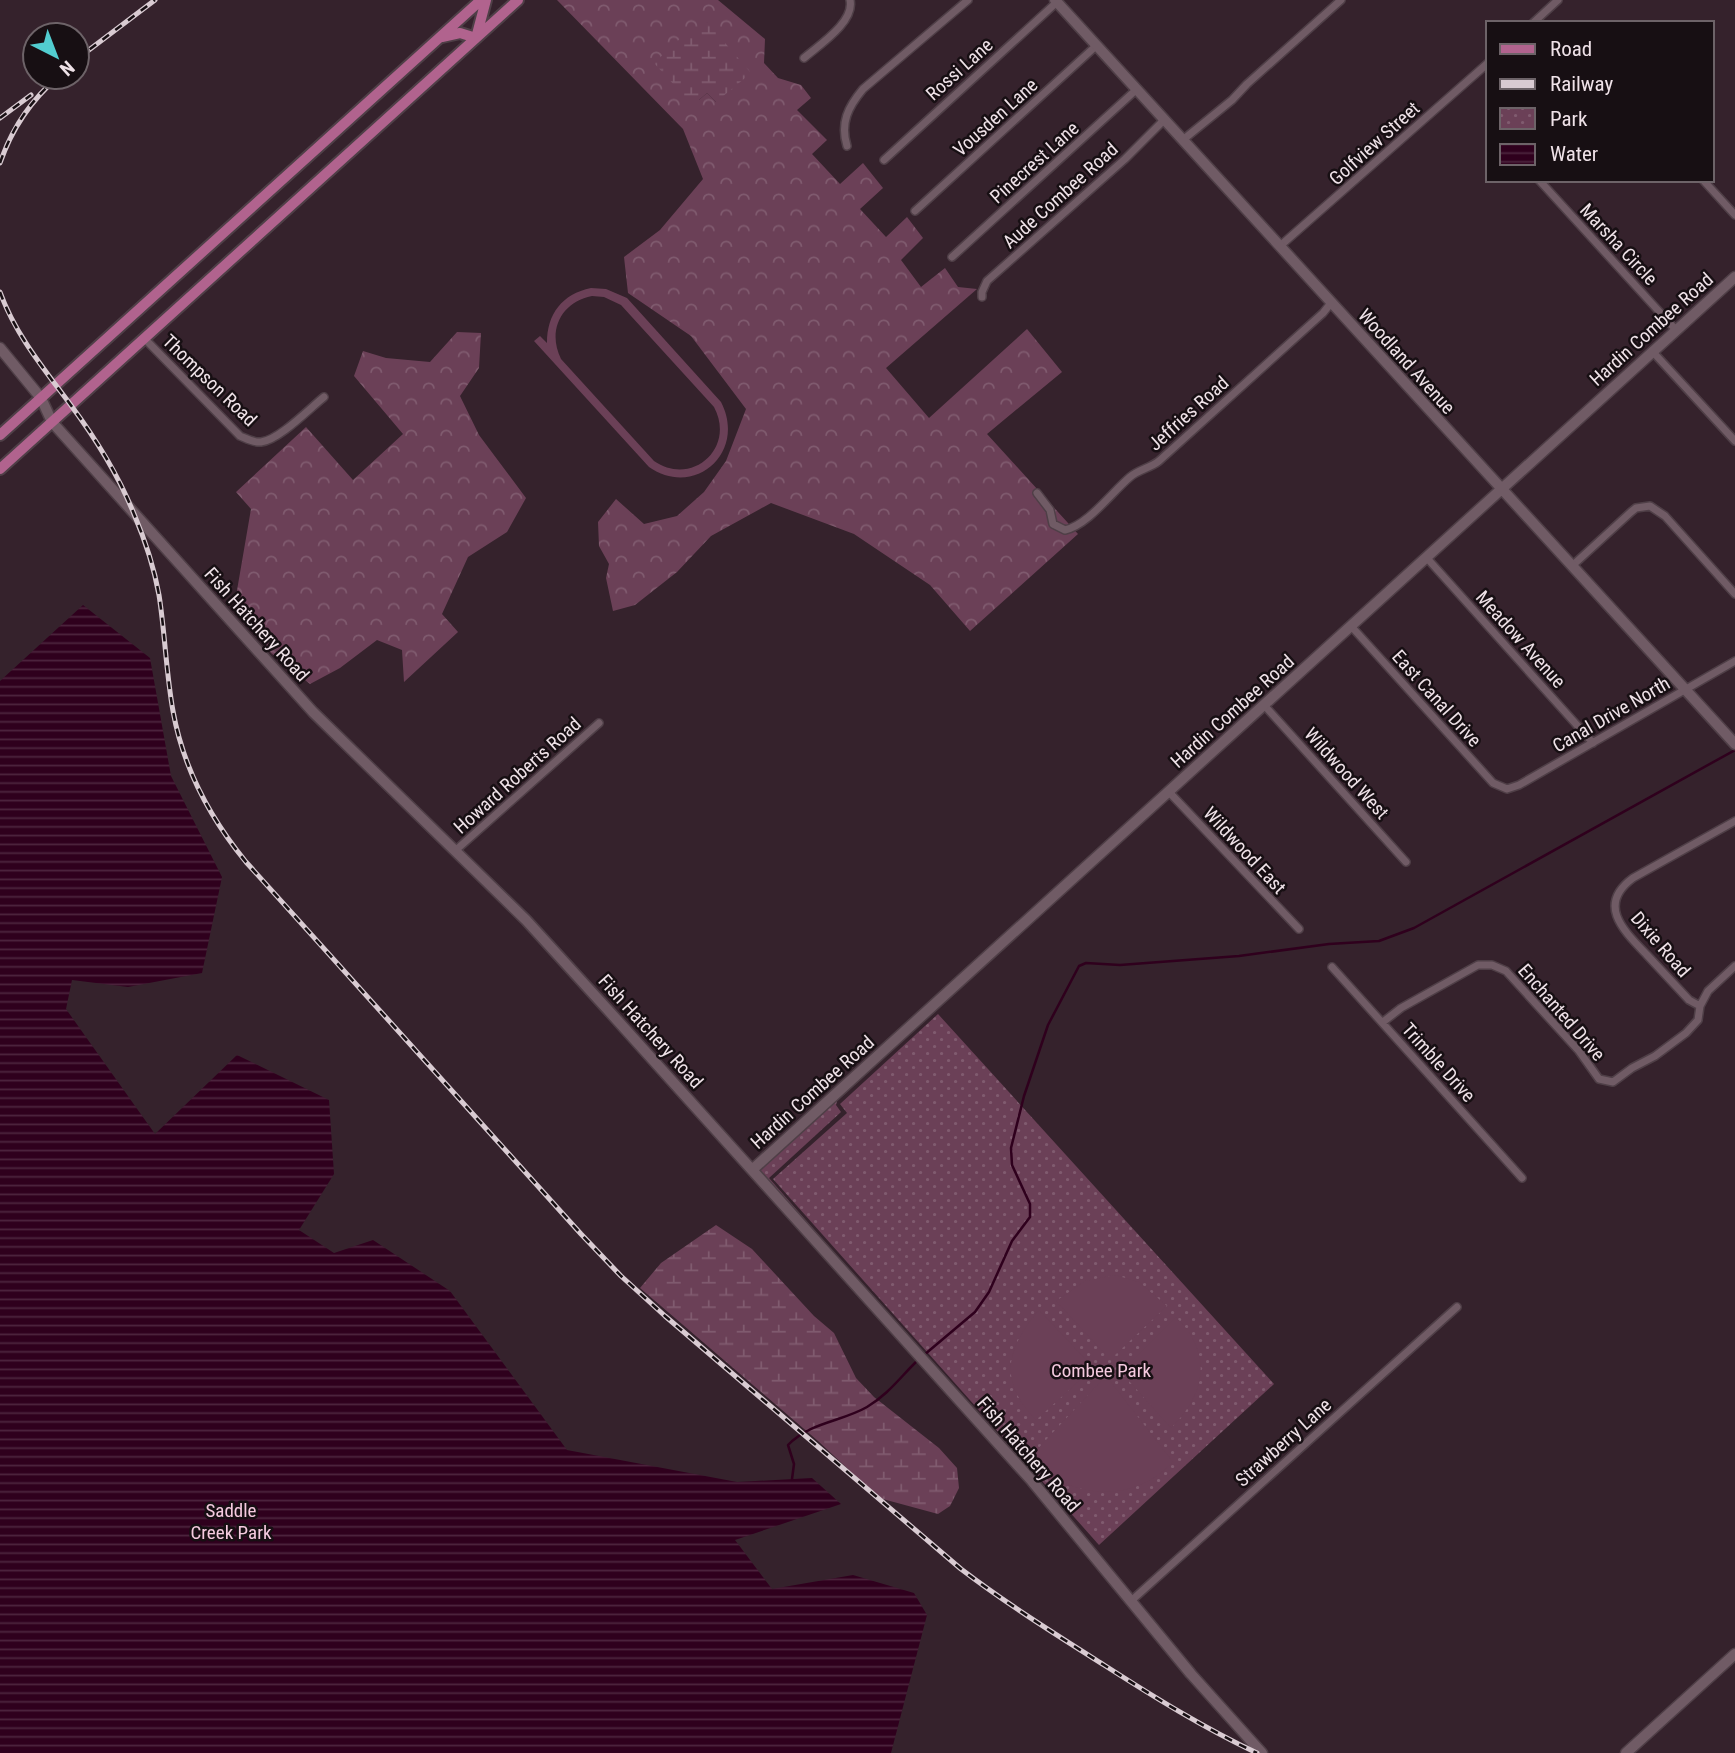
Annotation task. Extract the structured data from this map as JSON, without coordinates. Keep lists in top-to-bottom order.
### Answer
{
  "streets": {
    "street": [
      "Rossi Lane",
      "Vousden Lane",
      "Golfview Street",
      "Pinecrest Lane",
      "Aude Combee Road",
      "Marsha Circle",
      "Hardin Combee Road",
      "Woodland Avenue",
      "Thompson Road",
      "Jeffries Road",
      "Fish Hatchery Road",
      "Meadow Avenue",
      "East Canal Drive",
      "Canal Drive North",
      "Wildwood West",
      "Howard Roberts Road",
      "Wildwood East",
      "Dixie Road",
      "Enchanted Drive",
      "Trimble Drive",
      "Strawberry Lane"
    ]
  },
  "crossings": [
    ["Rossi Lane", "Woodland Avenue"],
    ["Vousden Lane", "Woodland Avenue"],
    ["Golfview Street", "Woodland Avenue"],
    ["Pinecrest Lane", "Woodland Avenue"],
    ["Aude Combee Road", "Woodland Avenue"],
    ["Marsha Circle", "Hardin Combee Road"],
    ["Hardin Combee Road", "Woodland Avenue"],
    ["Hardin Combee Road", "Fish Hatchery Road"],
    ["Hardin Combee Road", "Meadow Avenue"],
    ["Hardin Combee Road", "East Canal Drive"],
    ["Hardin Combee Road", "Wildwood West"],
    ["Hardin Combee Road", "Wildwood East"],
    ["Woodland Avenue", "Jeffries Road"],
    ["Woodland Avenue", "Canal Drive North"],
    ["Fish Hatchery Road", "Howard Roberts Road"],
    ["Fish Hatchery Road", "Strawberry Lane"],
    ["Meadow Avenue", "Canal Drive North"],
    ["East Canal Drive", "Canal Drive North"],
    ["Dixie Road", "Enchanted Drive"],
    ["Enchanted Drive", "Trimble Drive"]
  ],
  "parks": ["Combee Park", "Saddle Creek Park"],
  "legend": [
    "Road",
    "Railway",
    "Park",
    "Water"
  ],
  "north": "bottom right"
}
